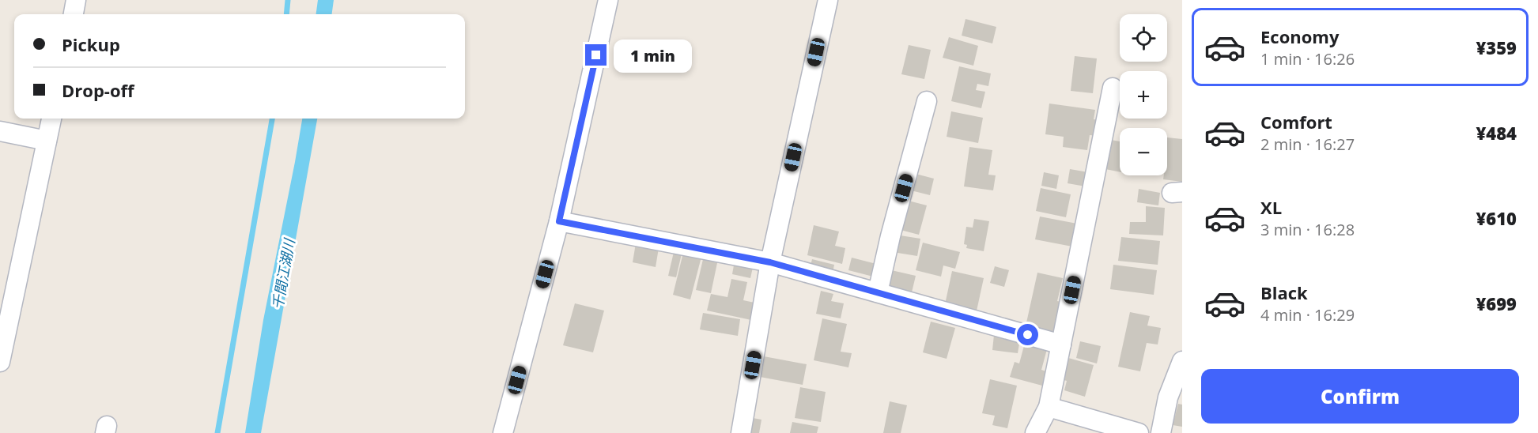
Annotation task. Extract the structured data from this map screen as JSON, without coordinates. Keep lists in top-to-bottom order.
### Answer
{
  "water": ["千間江湖川"],
  "page": {
    "list": [
      {
        "name": "Economy",
        "note": "1 min · 16:26",
        "value": "¥359"
      },
      {
        "name": "Comfort",
        "note": "2 min · 16:27",
        "value": "¥484"
      },
      {
        "name": "XL",
        "note": "3 min · 16:28",
        "value": "¥610"
      },
      {
        "name": "Black",
        "note": "4 min · 16:29",
        "value": "¥699"
      }
    ],
    "map_buttons": ["+", "−"],
    "banner": ["Pickup", "Drop-off"],
    "bubble": "1 min",
    "buttons": "Confirm"
  }
}
